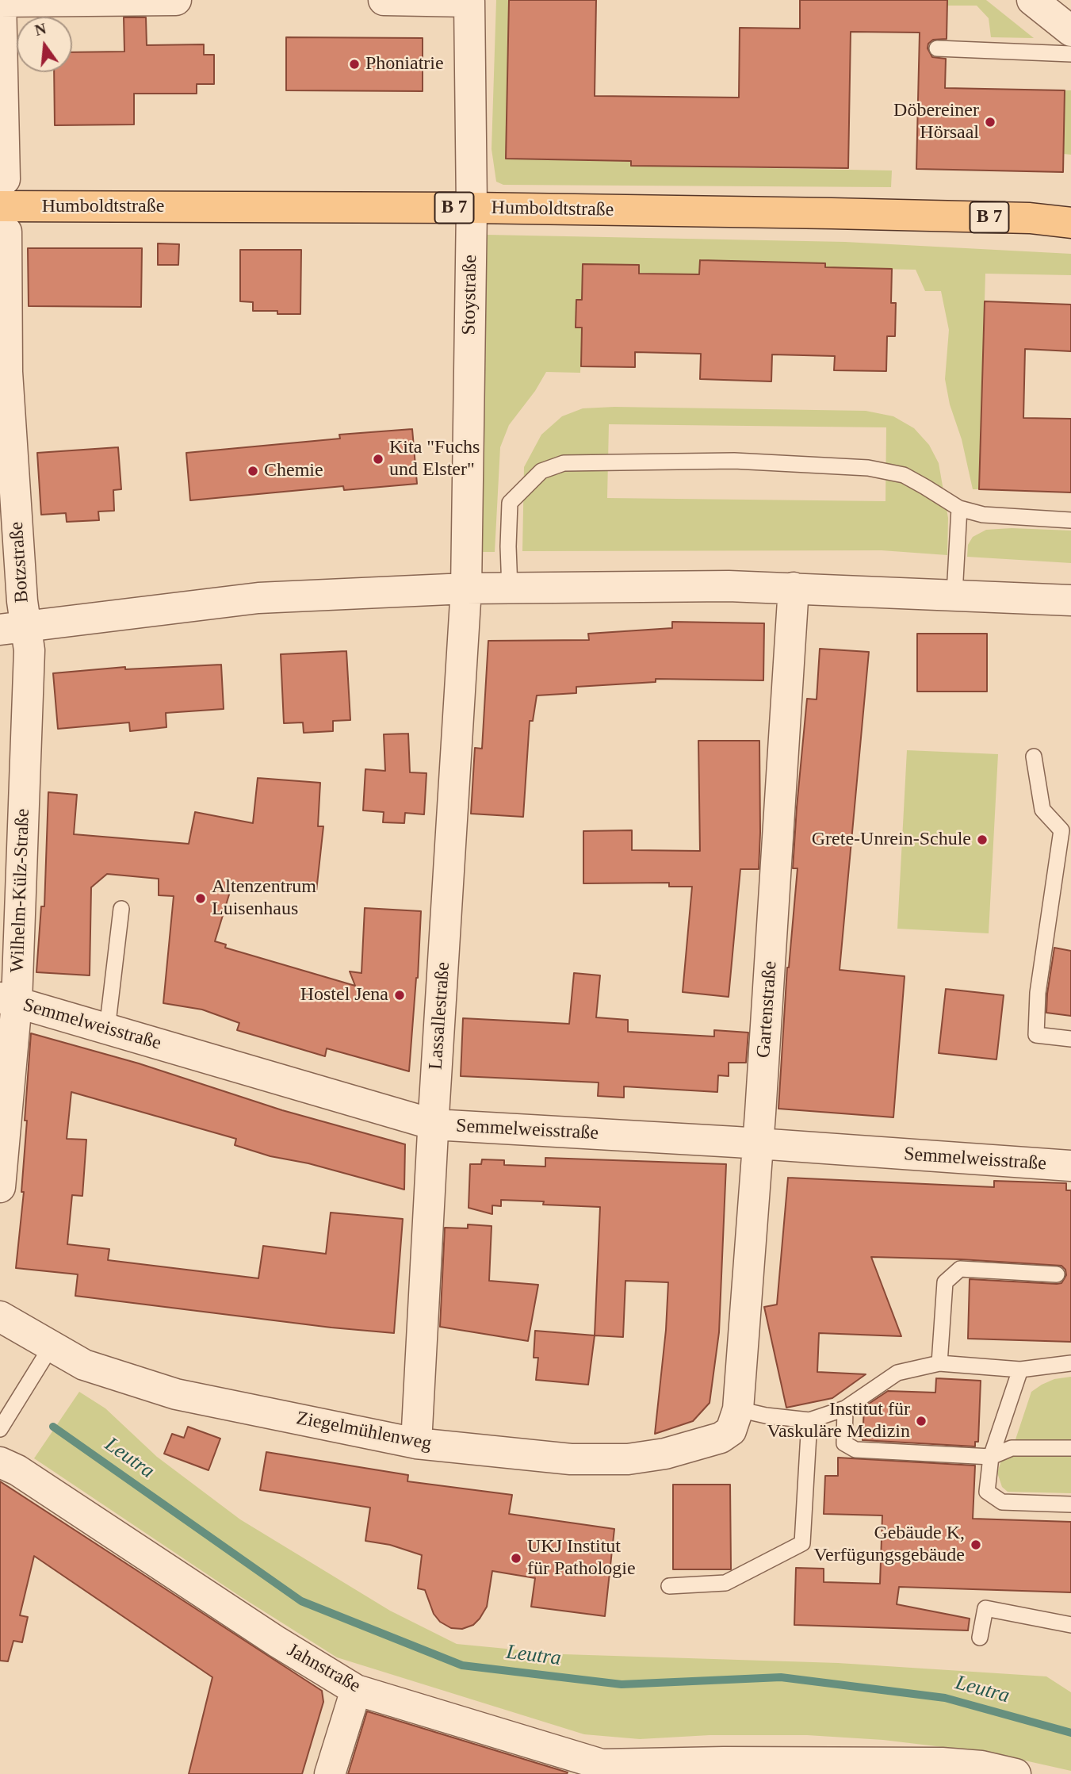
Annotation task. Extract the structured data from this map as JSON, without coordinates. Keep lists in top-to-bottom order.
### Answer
{
  "streets": {
    "main road": ["Humboldtstraße", "B 7"],
    "street": [
      "Stoystraße",
      "Botzstraße",
      "Wilhelm-Külz-Straße",
      "Gartenstraße",
      "Lassallestraße",
      "Semmelweisstraße",
      "Ziegelmühlenweg",
      "Jahnstraße"
    ]
  },
  "crossings": [
    ["Humboldtstraße", "Stoystraße"],
    ["Humboldtstraße", "Botzstraße"],
    ["Stoystraße", "Lassallestraße"],
    ["Botzstraße", "Wilhelm-Külz-Straße"],
    ["Wilhelm-Külz-Straße", "Semmelweisstraße"],
    ["Gartenstraße", "Semmelweisstraße"],
    ["Gartenstraße", "Ziegelmühlenweg"],
    ["Lassallestraße", "Semmelweisstraße"],
    ["Lassallestraße", "Ziegelmühlenweg"]
  ],
  "water": ["Leutra"],
  "places": [
    "Phoniatrie",
    "Döbereiner Hörsaal",
    "Kita \"Fuchs und Elster\"",
    "Chemie",
    "Grete-Unrein-Schule",
    "Altenzentrum Luisenhaus",
    "Hostel Jena",
    "Institut für Vaskuläre Medizin",
    "Gebäude K, Verfügungsgebäude",
    "UKJ Institut für Pathologie"
  ],
  "north": "top"
}
